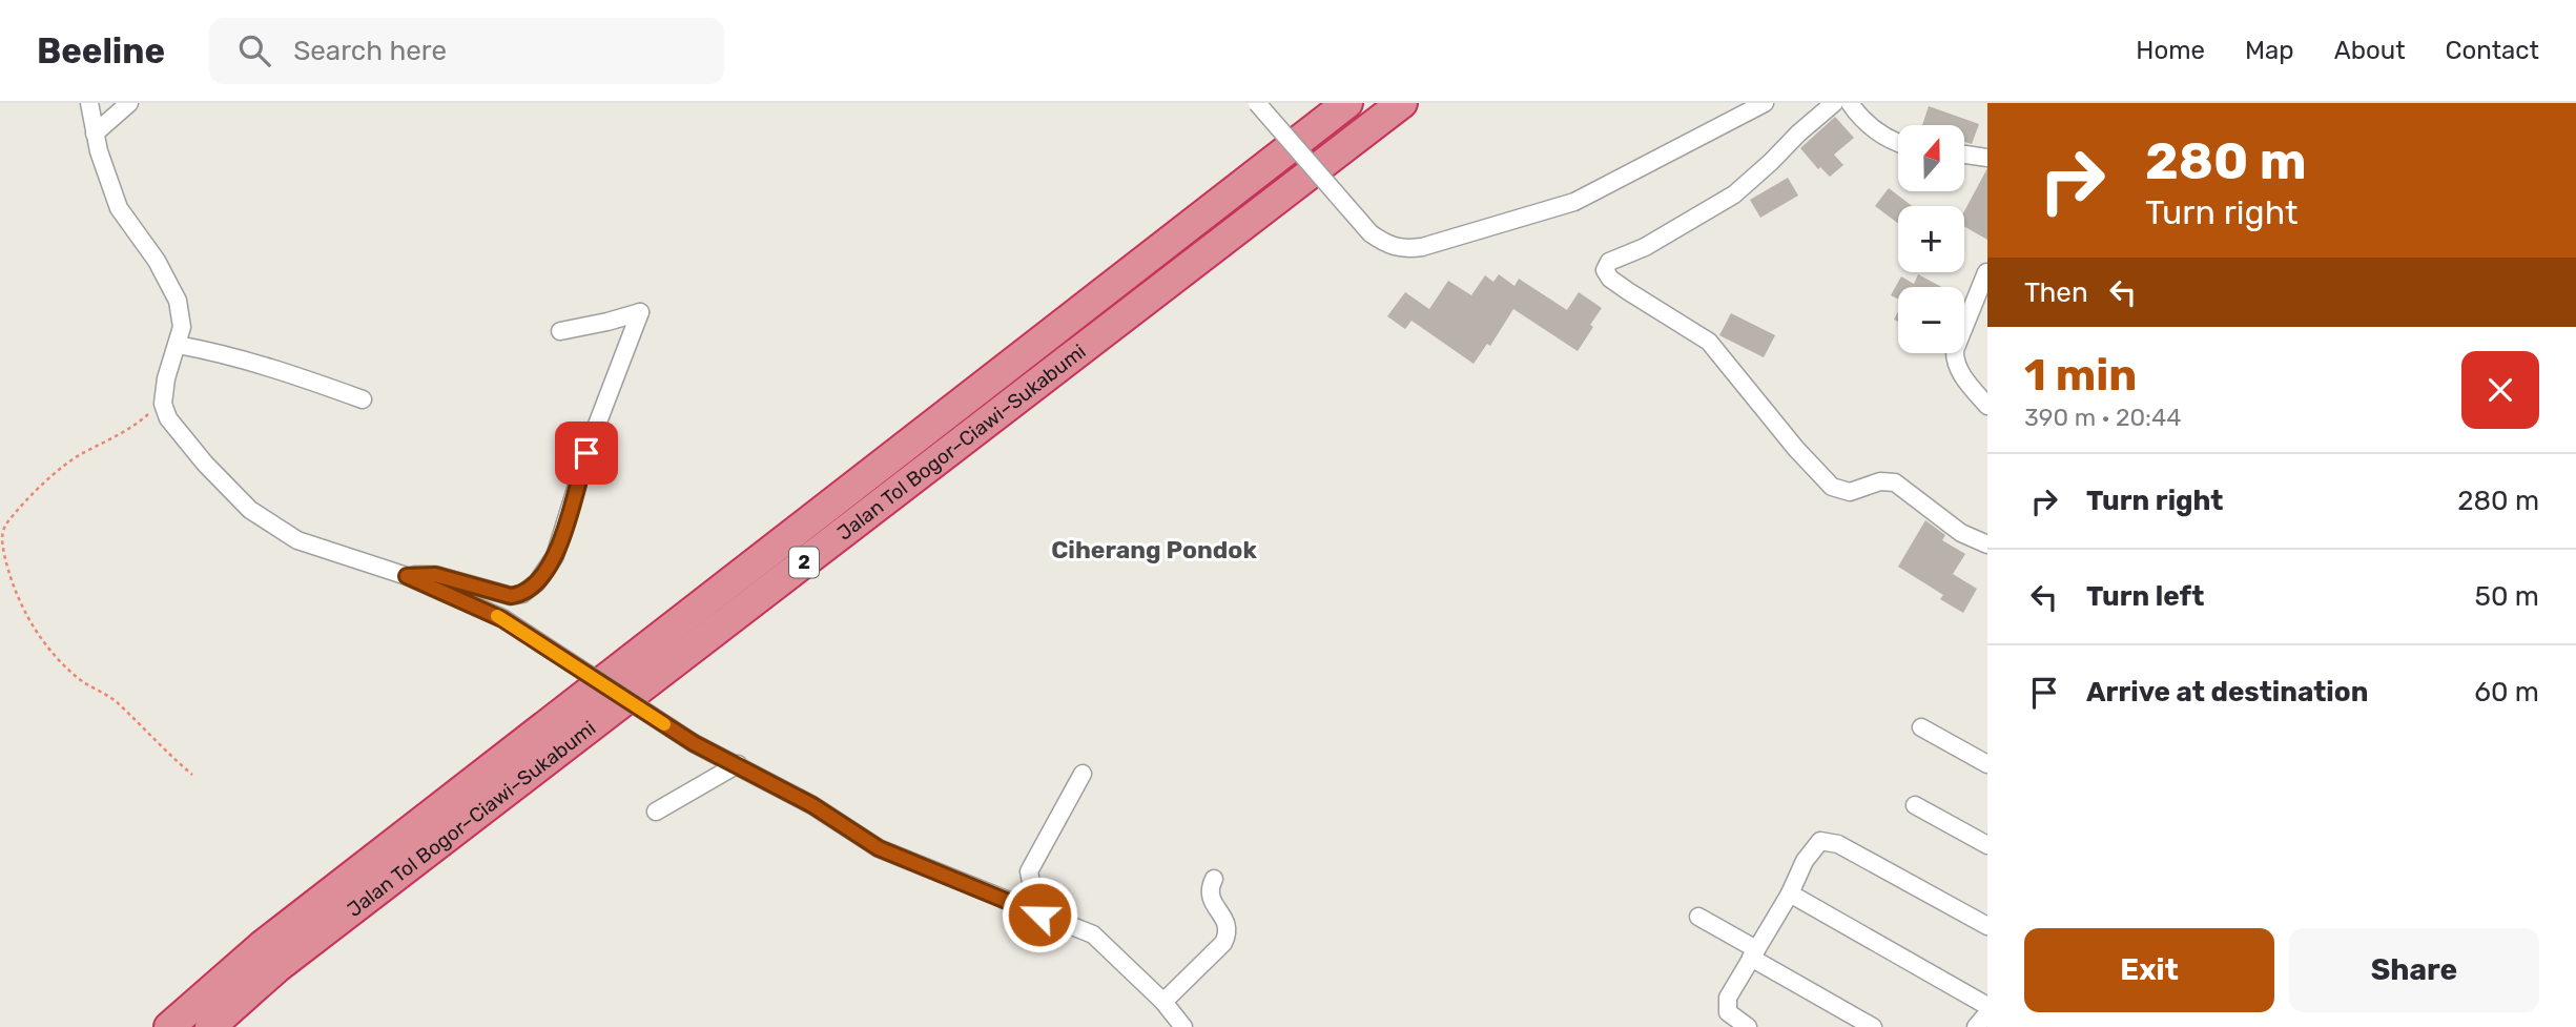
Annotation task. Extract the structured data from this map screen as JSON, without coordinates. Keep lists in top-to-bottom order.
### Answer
{
  "streets": {
    "highway": ["Jalan Tol Bogor–Ciawi–Sukabumi", "2"]
  },
  "districts": ["Ciherang Pondok"],
  "north": "top",
  "page": {
    "header": "Beeline",
    "search": "Search here",
    "nav": [
      "Home",
      "Map",
      "About",
      "Contact"
    ],
    "turn": ["280 m", "Turn right"],
    "map_buttons": ["+", "−"],
    "then": "Then",
    "heading": ["1 min", "390 m · 20:44"],
    "list": [
      {
        "name": "Turn right",
        "value": "280 m"
      },
      {
        "name": "Turn left",
        "value": "50 m"
      },
      {
        "name": "Arrive at destination",
        "value": "60 m"
      }
    ],
    "buttons": ["Exit", "Share"]
  }
}
